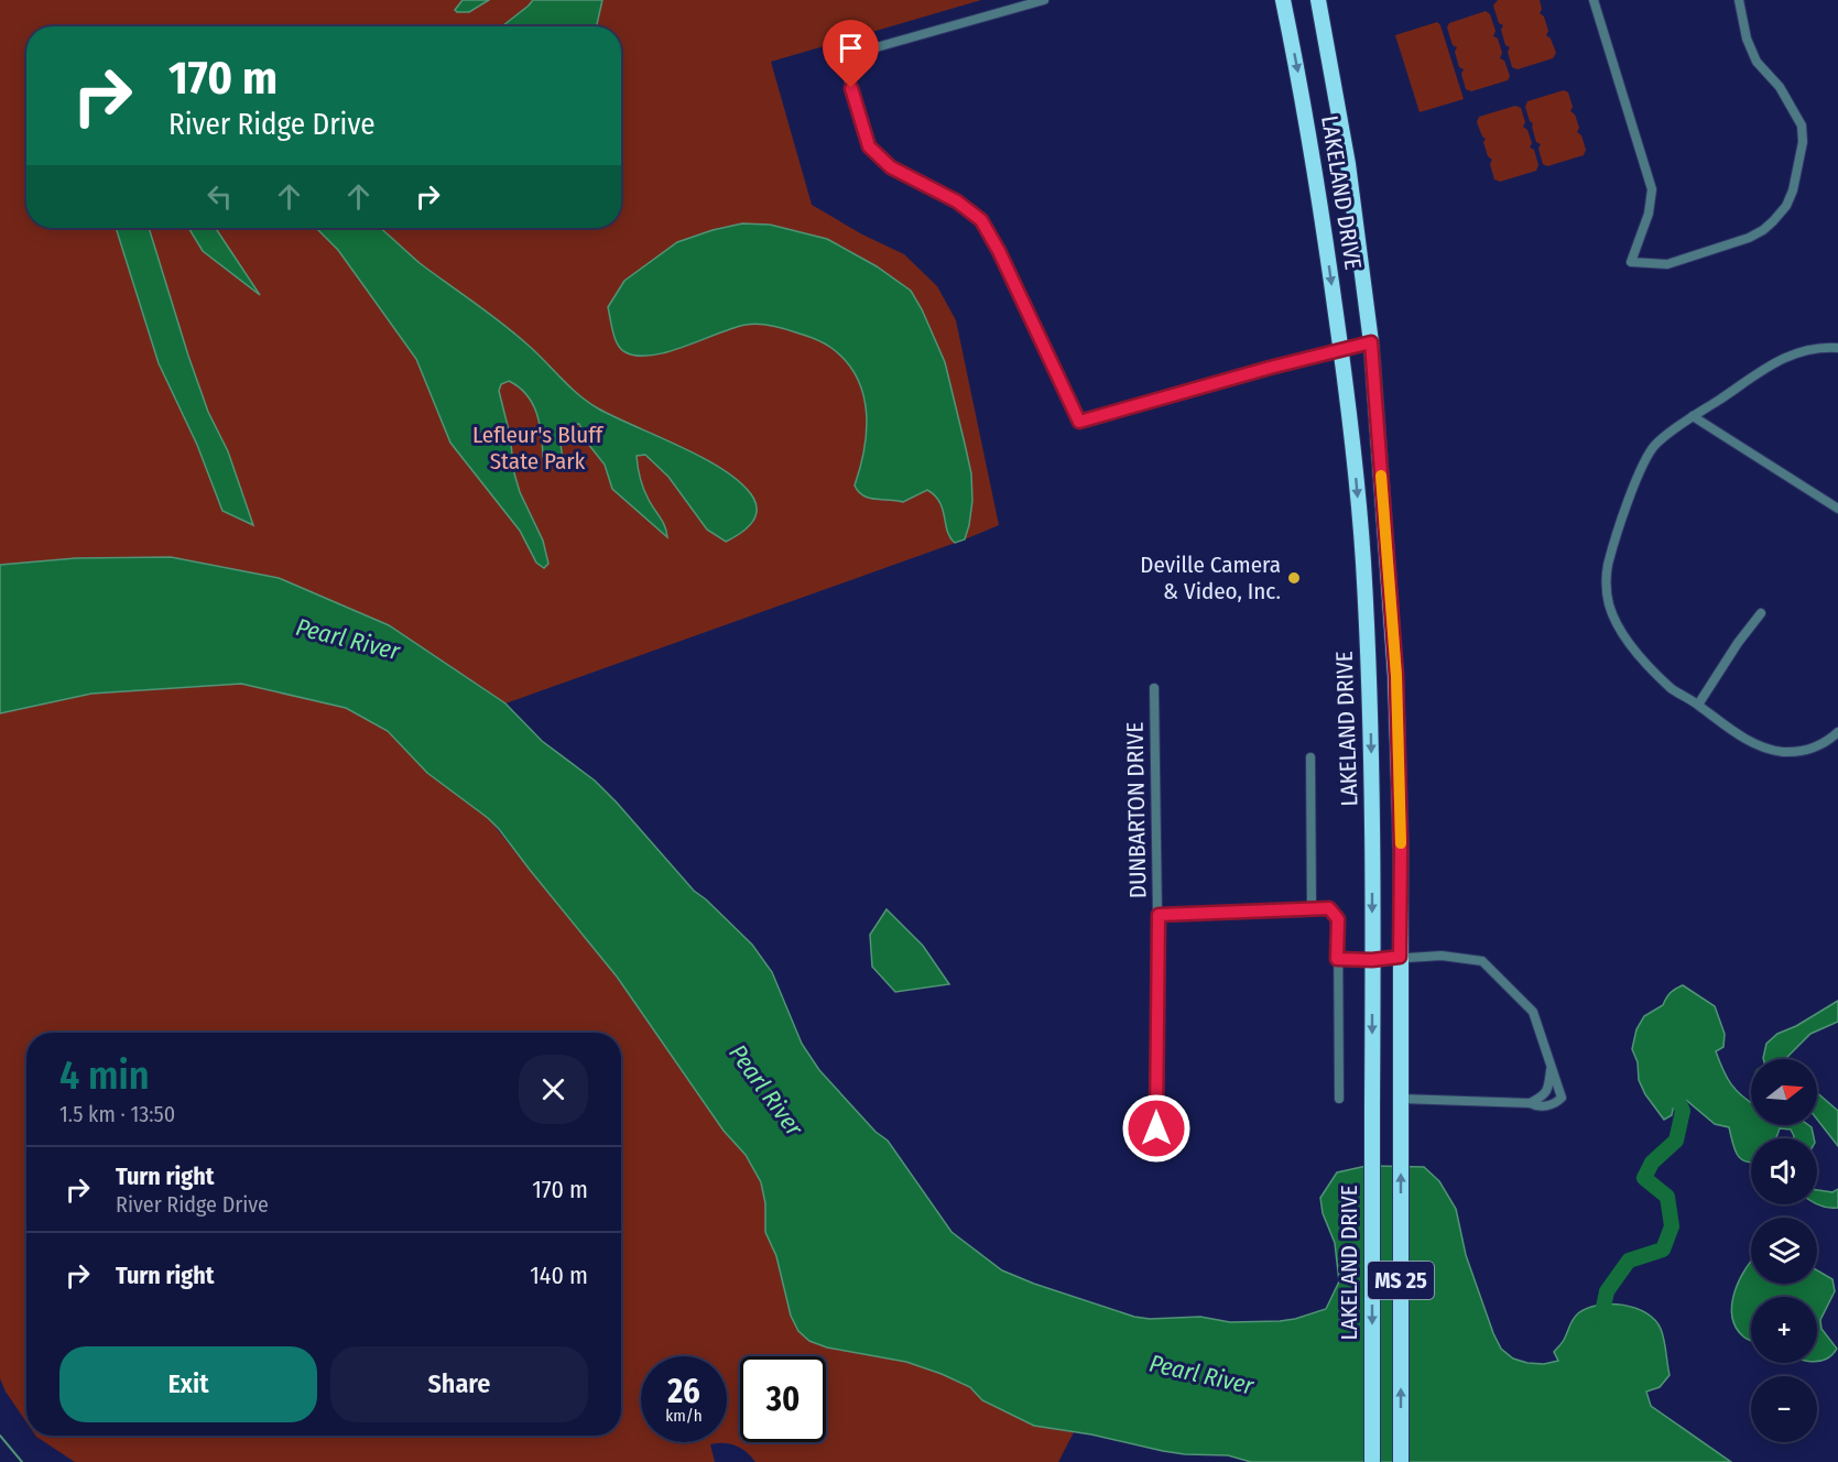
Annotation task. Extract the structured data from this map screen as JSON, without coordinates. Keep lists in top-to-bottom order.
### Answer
{
  "streets": {
    "highway": ["LAKELAND DRIVE", "MS 25"],
    "street": ["DUNBARTON DRIVE"]
  },
  "water": ["Pearl River"],
  "parks": ["Lefleur's Bluff State Park"],
  "places": ["Deville Camera & Video, Inc."],
  "north": "right",
  "page": {
    "turn": ["170 m", "River Ridge Drive"],
    "heading": ["4 min", "1.5 km · 13:50"],
    "map_buttons": ["+", "−"],
    "list": [
      {
        "name": "Turn right",
        "note": "River Ridge Drive",
        "value": "170 m"
      },
      {
        "name": "Turn right",
        "value": "140 m"
      }
    ],
    "buttons": ["Exit", "Share"],
    "speed": "26 km/h",
    "limit": "30"
  }
}
